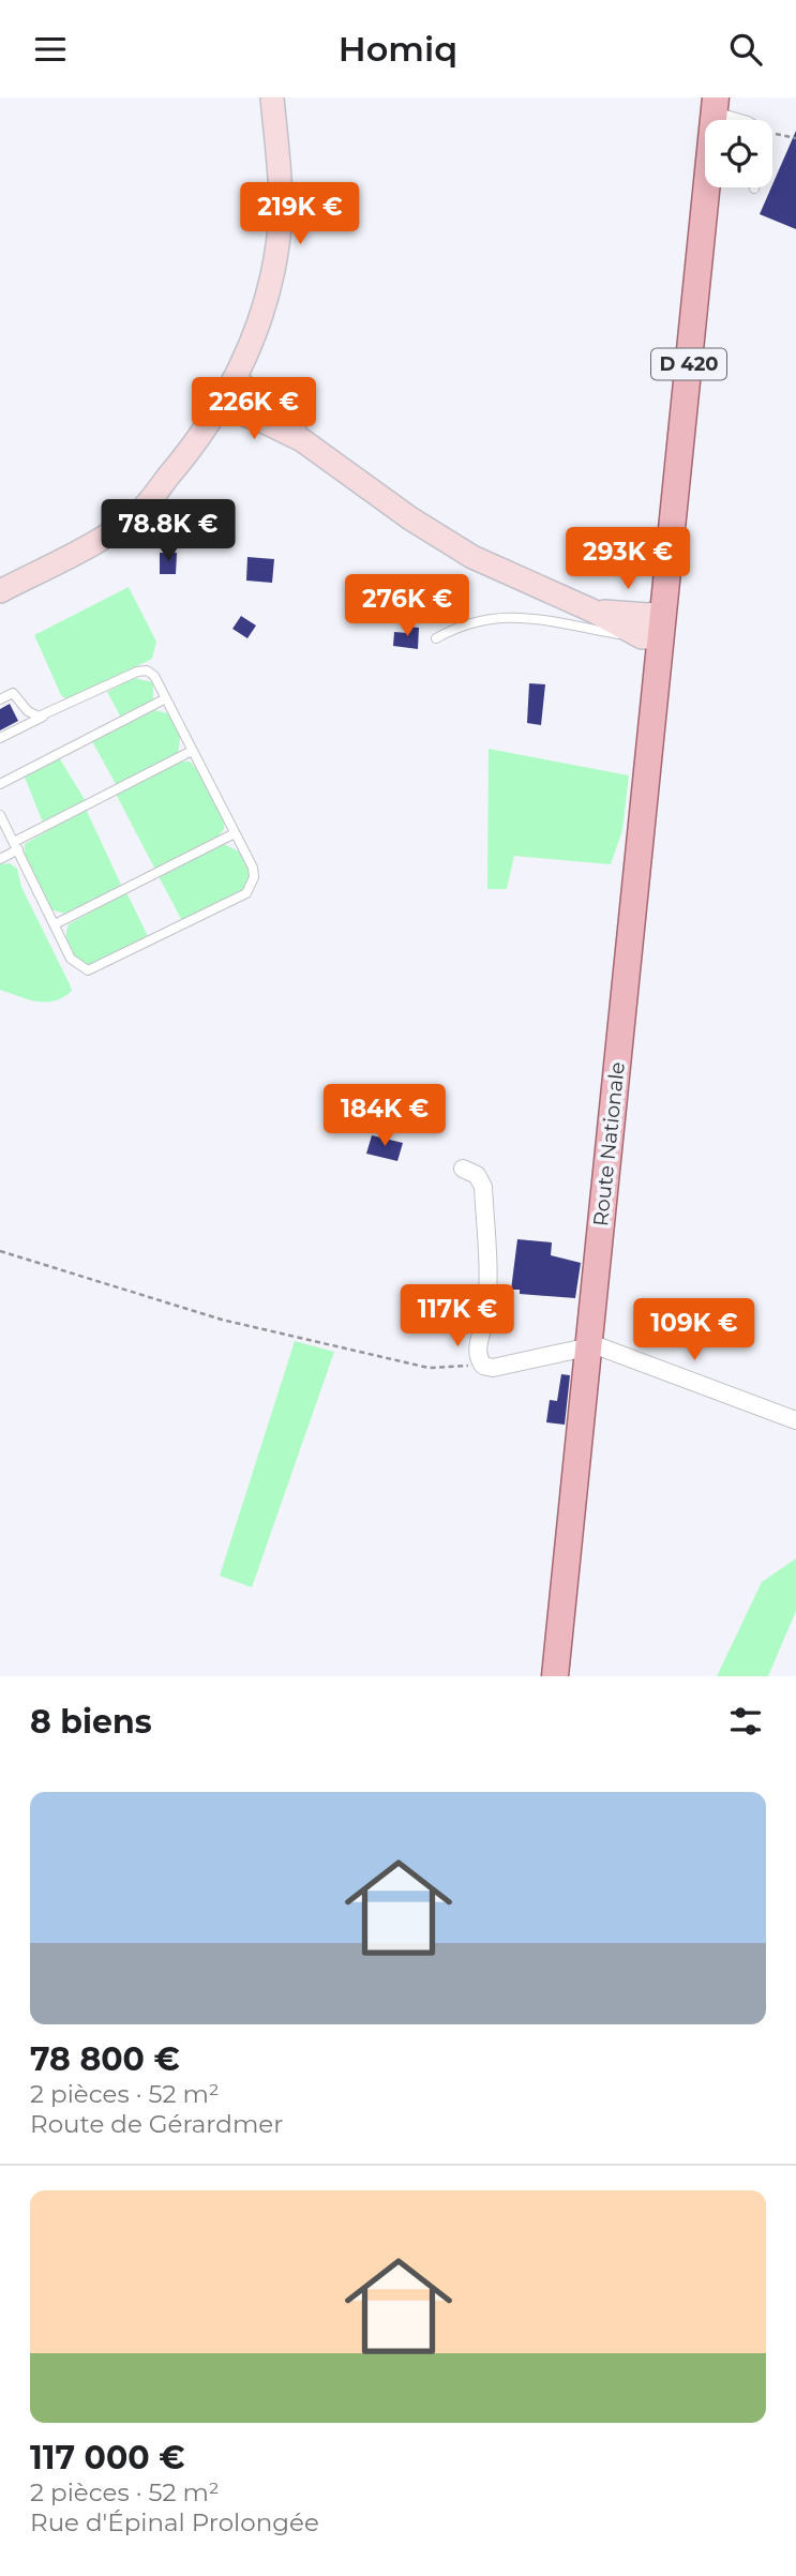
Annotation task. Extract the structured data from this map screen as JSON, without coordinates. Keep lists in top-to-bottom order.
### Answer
{
  "streets": {
    "main road": ["D 420", "Route Nationale"]
  },
  "crossings": [
    ["D 420", "Route Nationale"]
  ],
  "page": {
    "header": "Homiq",
    "price": [
      "219K €",
      "226K €",
      "78.8K €",
      "293K €",
      "276K €",
      "184K €",
      "117K €",
      "109K €"
    ],
    "heading": "8 biens",
    "list": [
      {
        "name": "78 800 €",
        "note": "2 pièces · 52 m² · Route de Gérardmer"
      },
      {
        "name": "117 000 €",
        "note": "2 pièces · 52 m² · Rue d'Épinal Prolongée"
      }
    ]
  }
}
